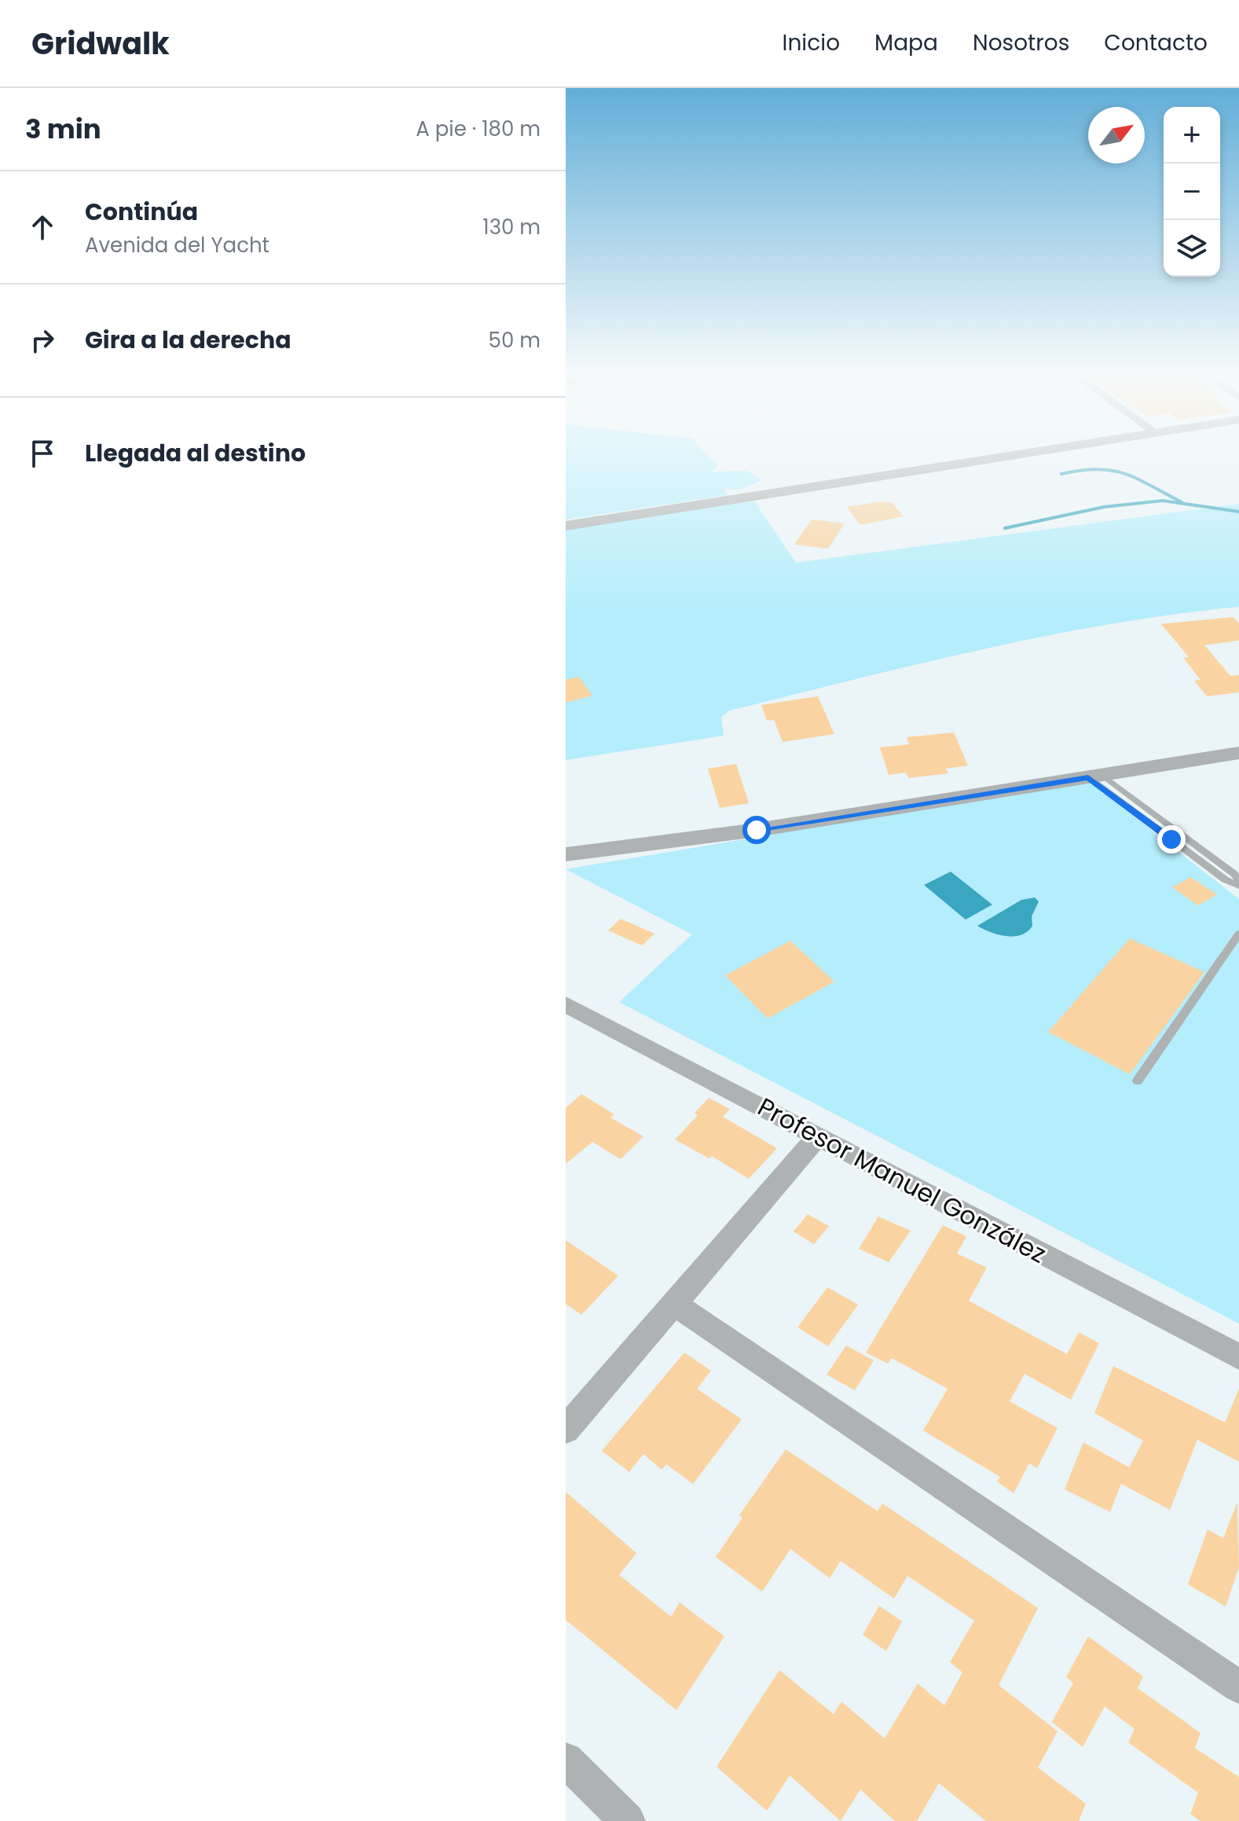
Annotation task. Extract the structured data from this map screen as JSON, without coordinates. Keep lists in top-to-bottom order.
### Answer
{
  "streets": {
    "street": ["Profesor Manuel González"]
  },
  "north": "top right",
  "page": {
    "header": "Gridwalk",
    "nav": [
      "Inicio",
      "Mapa",
      "Nosotros",
      "Contacto"
    ],
    "heading": ["3 min", "A pie · 180 m"],
    "map_buttons": ["+", "−"],
    "list": [
      ["Continúa", "Avenida del Yacht", "130 m"],
      ["Gira a la derecha", "50 m"],
      "Llegada al destino"
    ]
  }
}
